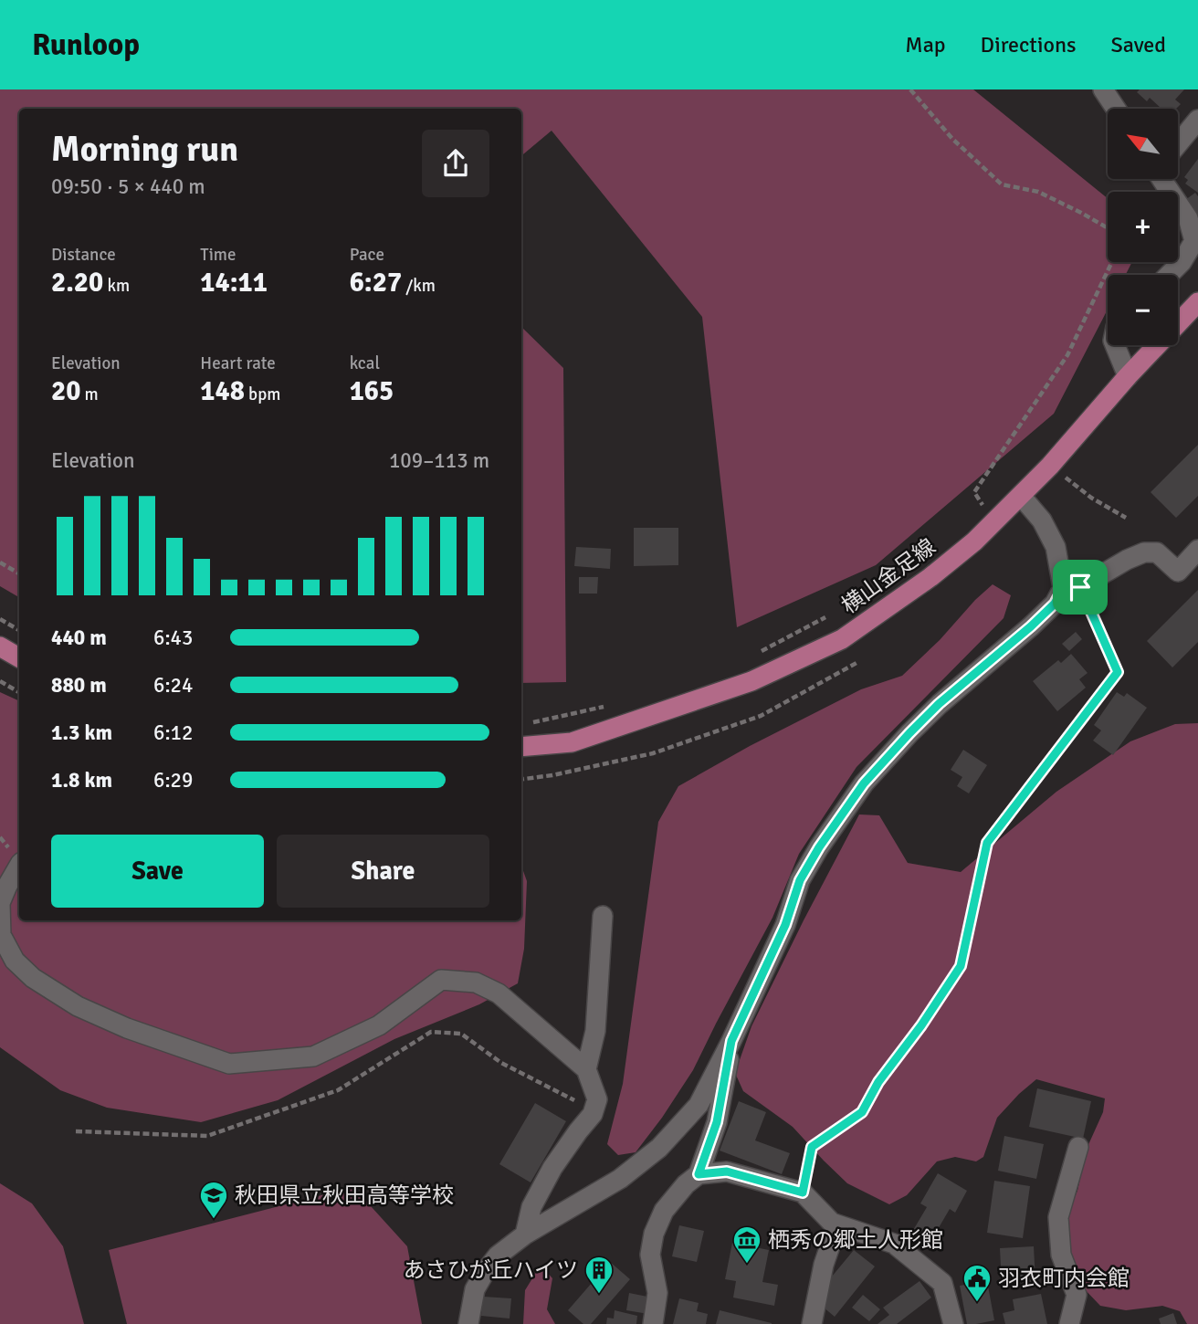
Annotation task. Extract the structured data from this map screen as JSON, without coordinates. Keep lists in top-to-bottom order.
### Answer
{
  "streets": {
    "main road": ["横山金足線"]
  },
  "places": {
    "school or university": ["秋田県立秋田高等学校"],
    "museum": ["栖秀の郷土人形館"],
    "building": ["あさひが丘ハイツ"],
    "public building": ["羽衣町内会館"]
  },
  "north": "top left",
  "page": {
    "header": "Runloop",
    "nav": ["Map", "Directions", "Saved"],
    "map_buttons": ["+", "−"],
    "heading": ["Morning run", "09:50 · 5 × 440 m"],
    "stats": [
      ["Distance", "2.20 km"],
      ["Time", "14:11"],
      ["Pace", "6:27 /km"],
      ["Elevation", "20 m"],
      ["Heart rate", "148 bpm"],
      ["kcal", "165"]
    ],
    "chart": ["Elevation", "109–113 m"],
    "list": [
      {
        "name": "440 m",
        "note": "6:43"
      },
      {
        "name": "880 m",
        "note": "6:24"
      },
      {
        "name": "1.3 km",
        "note": "6:12"
      },
      {
        "name": "1.8 km",
        "note": "6:29"
      }
    ],
    "buttons": ["Save", "Share"]
  }
}
